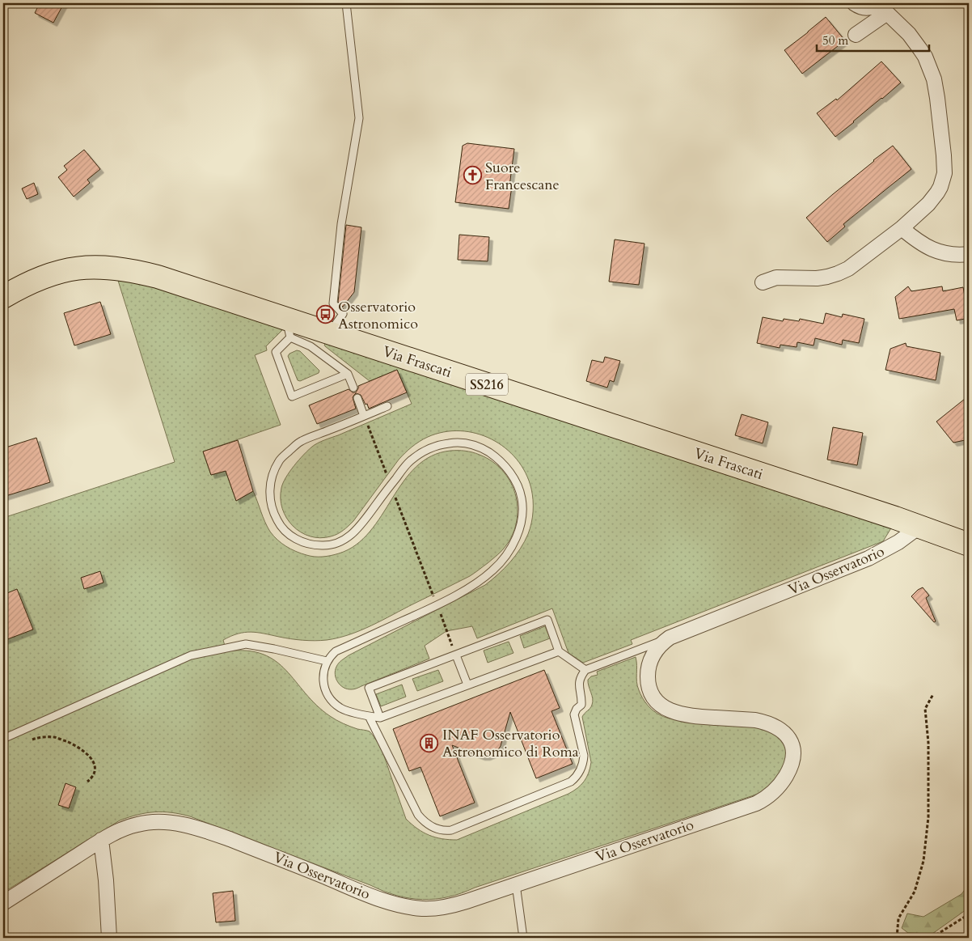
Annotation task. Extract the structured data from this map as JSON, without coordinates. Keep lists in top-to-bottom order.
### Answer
{
  "streets": {
    "main road": ["Via Frascati", "SS216"],
    "street": ["Via Osservatorio"]
  },
  "crossings": [
    ["Via Frascati", "Via Osservatorio"]
  ],
  "places": {
    "church": ["Suore Francescane"],
    "bus stop": ["Osservatorio Astronomico"],
    "building": ["INAF Osservatorio Astronomico di Roma"]
  },
  "scale_bar": "50 m"
}
